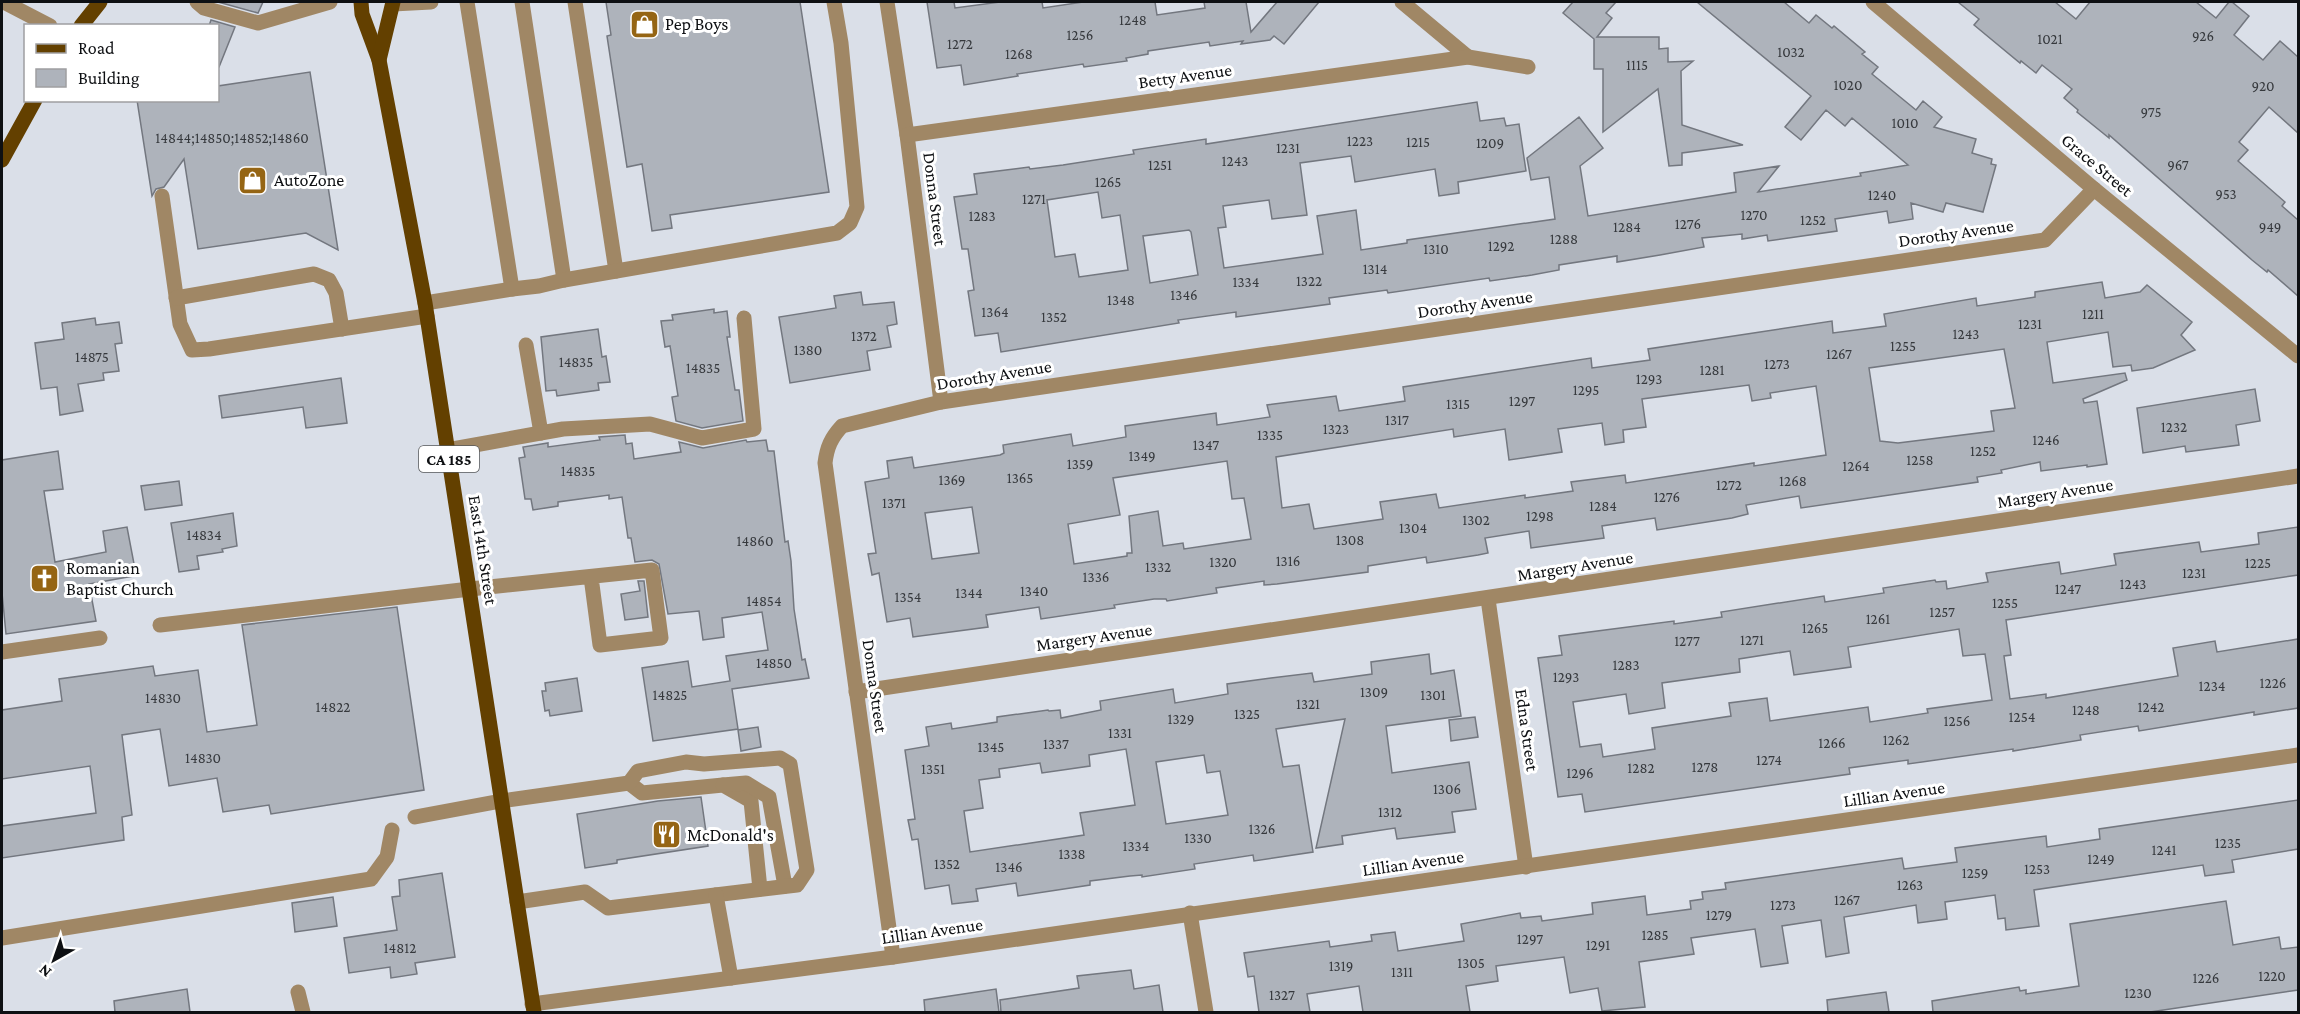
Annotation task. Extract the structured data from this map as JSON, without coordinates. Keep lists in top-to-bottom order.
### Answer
{
  "streets": {
    "main road": ["CA 185", "East 14th Street"],
    "street": [
      "Betty Avenue",
      "Grace Street",
      "Donna Street",
      "Dorothy Avenue",
      "Margery Avenue",
      "Edna Street",
      "Lillian Avenue"
    ]
  },
  "crossings": [
    ["Betty Avenue", "Donna Street"],
    ["Grace Street", "Dorothy Avenue"],
    ["Donna Street", "Dorothy Avenue"],
    ["Donna Street", "Margery Avenue"],
    ["Donna Street", "Lillian Avenue"],
    ["Margery Avenue", "Edna Street"],
    ["East 14th Street", "Lillian Avenue"],
    ["Edna Street", "Lillian Avenue"]
  ],
  "places": {
    "shop": ["Pep Boys", "AutoZone"],
    "church": ["Romanian Baptist Church"],
    "restaurant": ["McDonald's"]
  },
  "house_numbers": [
    "1248",
    "1256",
    "926",
    "1021",
    "1272",
    "1032",
    "1268",
    "1115",
    "1020",
    "920",
    "975",
    "1010",
    "14844;14850;14852;14860",
    "1223",
    "1215",
    "1209",
    "1231",
    "1243",
    "1251",
    "967",
    "1265",
    "953",
    "1240",
    "1271",
    "1270",
    "1283",
    "1252",
    "1276",
    "1284",
    "949",
    "1288",
    "1292",
    "1310",
    "1314",
    "1322",
    "1334",
    "1346",
    "1348",
    "1364",
    "1211",
    "1352",
    "1231",
    "1243",
    "1372",
    "1255",
    "1380",
    "1267",
    "14875",
    "14835",
    "1273",
    "14835",
    "1281",
    "1293",
    "1295",
    "1297",
    "1315",
    "1317",
    "1232",
    "1323",
    "1335",
    "1246",
    "1347",
    "1252",
    "1349",
    "1258",
    "1359",
    "1264",
    "14835",
    "1365",
    "1369",
    "1268",
    "1272",
    "1276",
    "1371",
    "1284",
    "1298",
    "1302",
    "1304",
    "14834",
    "1308",
    "14860",
    "1316",
    "1320",
    "1225",
    "1332",
    "1231",
    "1336",
    "1243",
    "1247",
    "1340",
    "1344",
    "1354",
    "14854",
    "1255",
    "1257",
    "1261",
    "1265",
    "1271",
    "1277",
    "14850",
    "1283",
    "1293",
    "1226",
    "1234",
    "1309",
    "14825",
    "1301",
    "14830",
    "1321",
    "14822",
    "1242",
    "1248",
    "1325",
    "1254",
    "1329",
    "1256",
    "1331",
    "1262",
    "1266",
    "1337",
    "1345",
    "14830",
    "1274",
    "1278",
    "1282",
    "1351",
    "1296",
    "1306",
    "1312",
    "1326",
    "1330",
    "1235",
    "1334",
    "1241",
    "1338",
    "1249",
    "1352",
    "1346",
    "1253",
    "1259",
    "1263",
    "1267",
    "1273",
    "1279",
    "1285",
    "1297",
    "1291",
    "14812",
    "1305",
    "1319",
    "1311",
    "1220",
    "1226",
    "1230",
    "1327"
  ],
  "legend": ["Road", "Building"],
  "north": "bottom left"
}
